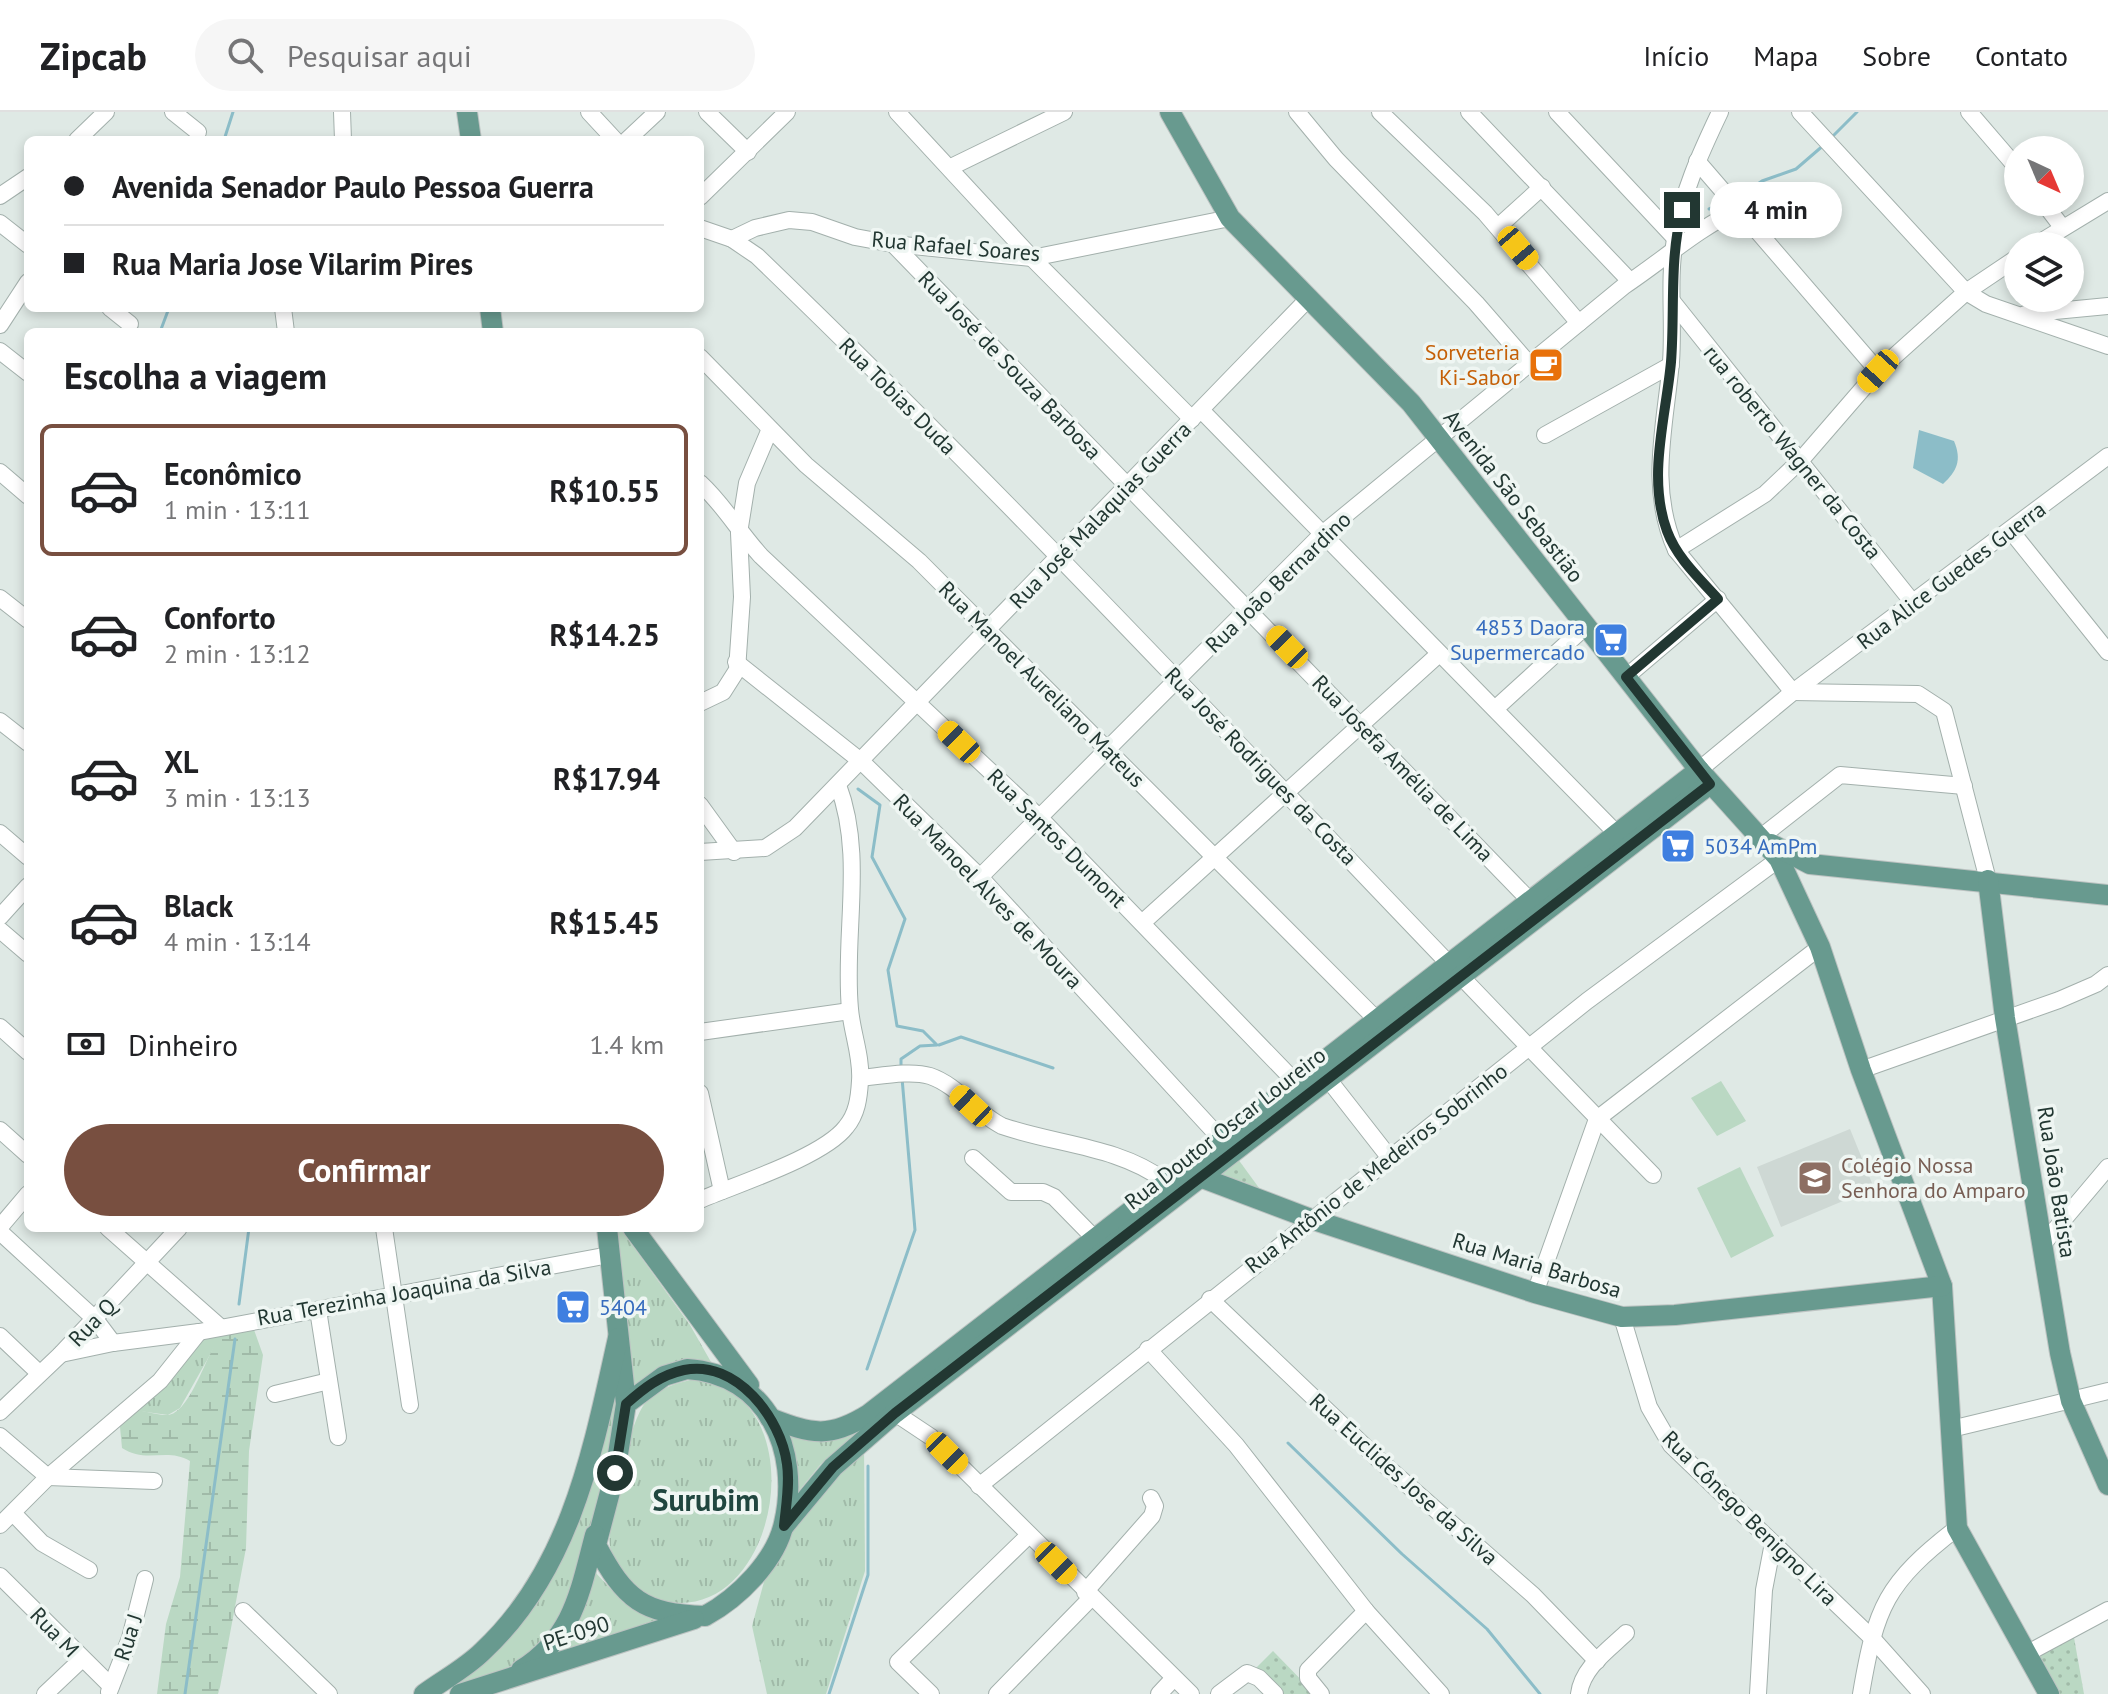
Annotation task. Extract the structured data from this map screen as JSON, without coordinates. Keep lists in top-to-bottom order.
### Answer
{
  "streets": {
    "main road": [
      "Avenida São Sebastião",
      "Rua Doutor Oscar Loureiro",
      "Rua João Batista",
      "Rua Maria Barbosa",
      "PE-090"
    ],
    "street": [
      "Rua Rafael Soares",
      "Rua José de Souza Barbosa",
      "Rua Tobias Duda",
      "rua roberto Wagner da Costa",
      "Rua José Malaquias Guerra",
      "Rua Alice Guedes Guerra",
      "Rua João Bernardino",
      "Rua Manoel Aureliano Mateus",
      "Rua José Rodrigues da Costa",
      "Rua Josefa Amélia de Lima",
      "Rua Santos Dumont",
      "Rua Manoel Alves de Moura",
      "Rua Antônio de Medeiros Sobrinho",
      "Rua Terezinha Joaquina da Silva",
      "Rua Q",
      "Rua Euclides Jose da Silva",
      "Rua Cônego Benigno Lira",
      "Rua M",
      "Rua J"
    ]
  },
  "crossings": [
    ["Rua Rafael Soares", "Rua José de Souza Barbosa"],
    ["Rua Rafael Soares", "Rua Tobias Duda"],
    ["Rua Rafael Soares", "Avenida São Sebastião"],
    ["Rua José de Souza Barbosa", "Rua José Malaquias Guerra"],
    ["Rua José de Souza Barbosa", "Rua Josefa Amélia de Lima"],
    ["Rua Tobias Duda", "Rua José Malaquias Guerra"],
    ["Rua Tobias Duda", "Rua José Rodrigues da Costa"],
    ["rua roberto Wagner da Costa", "Rua Alice Guedes Guerra"],
    ["Avenida São Sebastião", "Rua José Malaquias Guerra"],
    ["Avenida São Sebastião", "Rua Alice Guedes Guerra"],
    ["Avenida São Sebastião", "Rua João Bernardino"],
    ["Avenida São Sebastião", "Rua Doutor Oscar Loureiro"],
    ["Rua José Malaquias Guerra", "Rua Manoel Aureliano Mateus"],
    ["Rua José Malaquias Guerra", "Rua José Rodrigues da Costa"],
    ["Rua José Malaquias Guerra", "Rua Josefa Amélia de Lima"],
    ["Rua José Malaquias Guerra", "Rua Santos Dumont"],
    ["Rua José Malaquias Guerra", "Rua Manoel Alves de Moura"],
    ["Rua Alice Guedes Guerra", "Rua Doutor Oscar Loureiro"],
    ["Rua João Bernardino", "Rua Manoel Aureliano Mateus"],
    ["Rua João Bernardino", "Rua José Rodrigues da Costa"],
    ["Rua João Bernardino", "Rua Josefa Amélia de Lima"],
    ["Rua João Bernardino", "Rua Santos Dumont"],
    ["Rua João Bernardino", "Rua Manoel Alves de Moura"],
    ["Rua Manoel Aureliano Mateus", "Rua Doutor Oscar Loureiro"],
    ["Rua José Rodrigues da Costa", "Rua Doutor Oscar Loureiro"],
    ["Rua José Rodrigues da Costa", "Rua Antônio de Medeiros Sobrinho"],
    ["Rua Josefa Amélia de Lima", "Rua Doutor Oscar Loureiro"],
    ["Rua Santos Dumont", "Rua Doutor Oscar Loureiro"],
    ["Rua Manoel Alves de Moura", "Rua Doutor Oscar Loureiro"],
    ["Rua Doutor Oscar Loureiro", "Rua Maria Barbosa"],
    ["Rua Doutor Oscar Loureiro", "PE-090"],
    ["Rua Antônio de Medeiros Sobrinho", "Rua Maria Barbosa"],
    ["Rua Antônio de Medeiros Sobrinho", "Rua Euclides Jose da Silva"],
    ["Rua Maria Barbosa", "Rua Cônego Benigno Lira"],
    ["Rua Terezinha Joaquina da Silva", "Rua Q"],
    ["Rua Terezinha Joaquina da Silva", "PE-090"],
    ["Rua M", "Rua J"]
  ],
  "districts": ["Surubim"],
  "places": {
    "cafe": ["Sorveteria Ki-Sabor"],
    "supermarket": ["4853 Daora Supermercado", "5034 AmPm", "5404"],
    "school or university": ["Colégio Nossa Senhora do Amparo"]
  },
  "north": "bottom right",
  "page": {
    "header": "Zipcab",
    "search": "Pesquisar aqui",
    "nav": [
      "Início",
      "Mapa",
      "Sobre",
      "Contato"
    ],
    "banner": ["Avenida Senador Paulo Pessoa Guerra", "Rua Maria Jose Vilarim Pires"],
    "bubble": "4 min",
    "heading": "Escolha a viagem",
    "list": [
      {
        "name": "Econômico",
        "note": "1 min · 13:11",
        "value": "R$10.55"
      },
      {
        "name": "Conforto",
        "note": "2 min · 13:12",
        "value": "R$14.25"
      },
      {
        "name": "XL",
        "note": "3 min · 13:13",
        "value": "R$17.94"
      },
      {
        "name": "Black",
        "note": "4 min · 13:14",
        "value": "R$15.45"
      }
    ],
    "pay": ["Dinheiro", "1.4 km"],
    "buttons": "Confirmar"
  }
}
